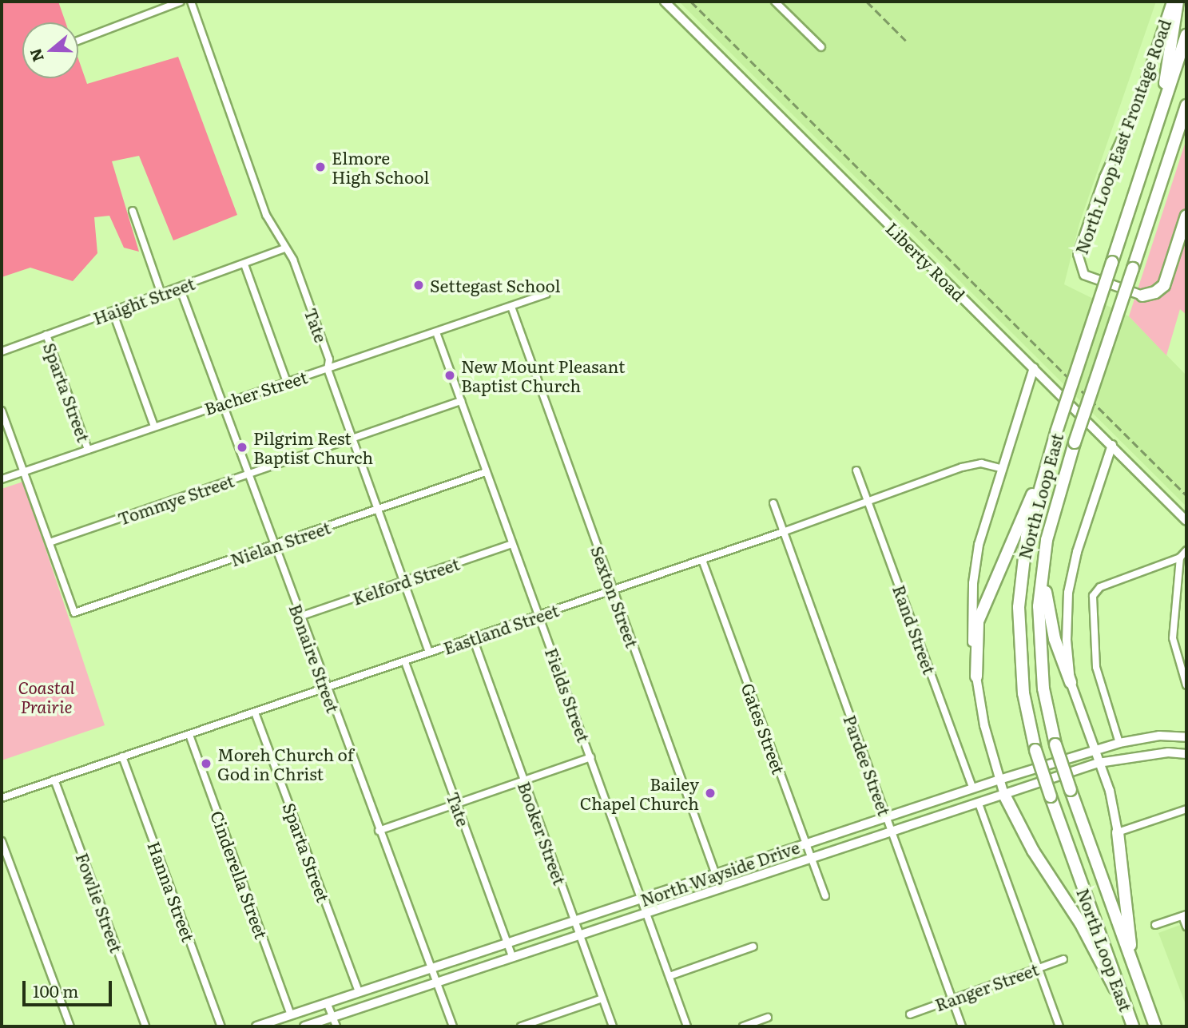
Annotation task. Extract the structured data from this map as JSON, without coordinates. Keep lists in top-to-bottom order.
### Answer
{
  "streets": {
    "highway": ["North Loop East"],
    "main road": ["North Loop East Frontage Road", "Liberty Road", "North Wayside Drive"],
    "street": [
      "Haight Street",
      "Tate",
      "Sparta Street",
      "Bacher Street",
      "Tommye Street",
      "Nielan Street",
      "Kelford Street",
      "Sexton Street",
      "Eastland Street",
      "Rand Street",
      "Bonaire Street",
      "Fields Street",
      "Gates Street",
      "Pardee Street",
      "Booker Street",
      "Cinderella Street",
      "Hanna Street",
      "Fowlie Street",
      "Ranger Street"
    ]
  },
  "crossings": [
    ["Haight Street", "Tate"],
    ["Haight Street", "Sparta Street"],
    ["Haight Street", "Bonaire Street"],
    ["Tate", "Bacher Street"],
    ["Tate", "Tommye Street"],
    ["Tate", "Nielan Street"],
    ["Tate", "Kelford Street"],
    ["Tate", "Eastland Street"],
    ["Tate", "North Wayside Drive"],
    ["Sparta Street", "Bacher Street"],
    ["Sparta Street", "Eastland Street"],
    ["Sparta Street", "North Wayside Drive"],
    ["Bacher Street", "Sexton Street"],
    ["Bacher Street", "Bonaire Street"],
    ["Bacher Street", "Fields Street"],
    ["Tommye Street", "Nielan Street"],
    ["Tommye Street", "Bonaire Street"],
    ["Tommye Street", "Fields Street"],
    ["Nielan Street", "Bonaire Street"],
    ["Nielan Street", "Fields Street"],
    ["Kelford Street", "Bonaire Street"],
    ["Kelford Street", "Fields Street"],
    ["Sexton Street", "Eastland Street"],
    ["Sexton Street", "North Wayside Drive"],
    ["Eastland Street", "Rand Street"],
    ["Eastland Street", "Bonaire Street"],
    ["Eastland Street", "Fields Street"],
    ["Eastland Street", "Gates Street"],
    ["Eastland Street", "Pardee Street"],
    ["Eastland Street", "Booker Street"],
    ["Eastland Street", "Cinderella Street"],
    ["Eastland Street", "Hanna Street"],
    ["Eastland Street", "Fowlie Street"],
    ["Rand Street", "North Wayside Drive"],
    ["Bonaire Street", "North Wayside Drive"],
    ["Fields Street", "North Wayside Drive"],
    ["Gates Street", "North Wayside Drive"],
    ["Pardee Street", "North Wayside Drive"],
    ["Pardee Street", "Ranger Street"],
    ["Booker Street", "North Wayside Drive"],
    ["North Wayside Drive", "Cinderella Street"]
  ],
  "parks": ["Coastal Prairie"],
  "places": [
    "Elmore High School",
    "Settegast School",
    "New Mount Pleasant Baptist Church",
    "Pilgrim Rest Baptist Church",
    "Moreh Church of God in Christ",
    "Bailey Chapel Church"
  ],
  "scale_bar": "100 m",
  "north": "left"
}
